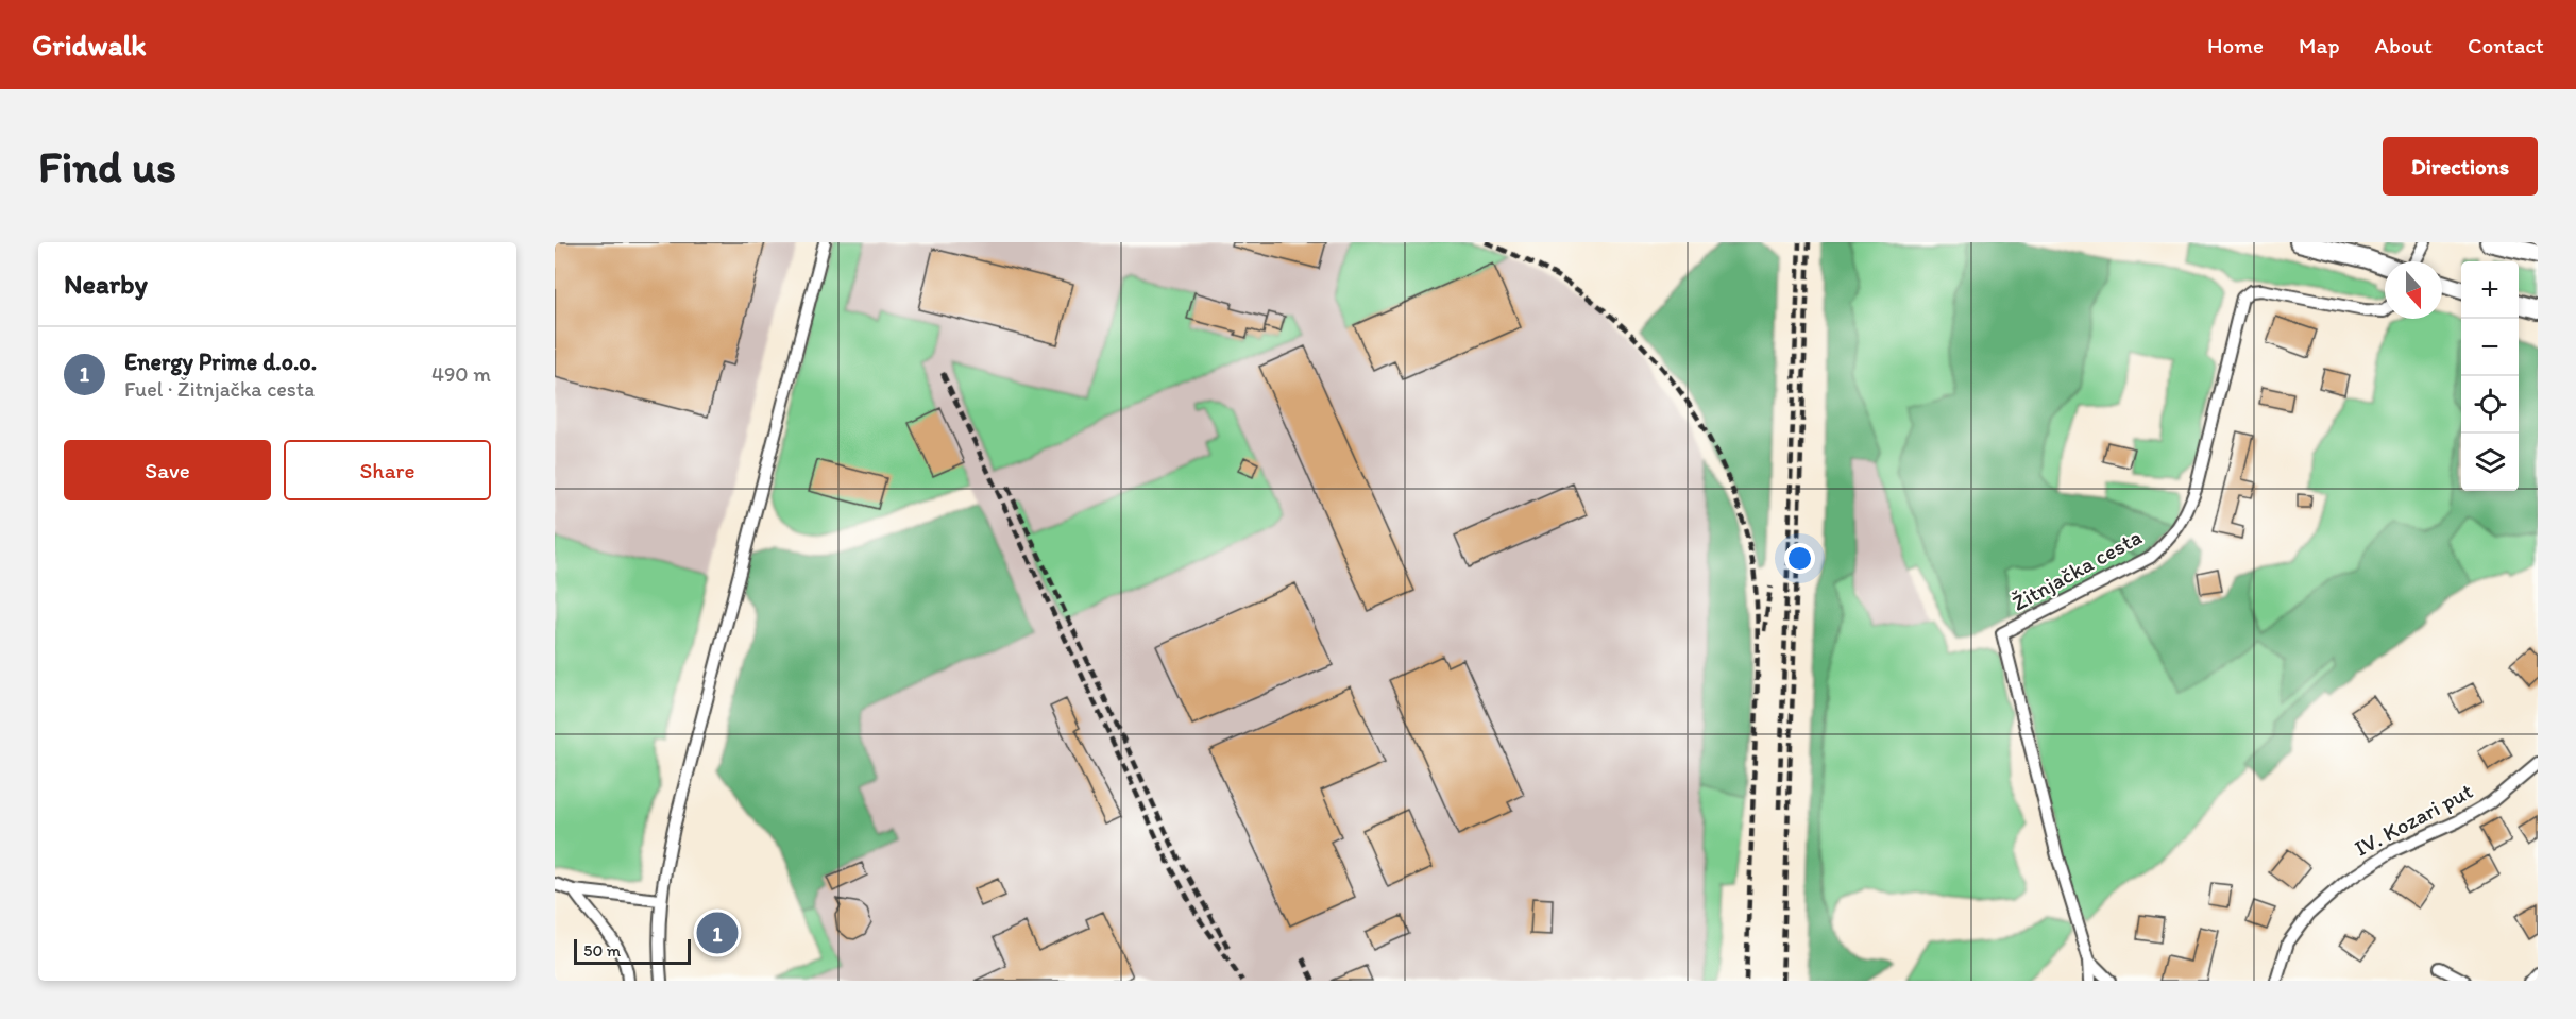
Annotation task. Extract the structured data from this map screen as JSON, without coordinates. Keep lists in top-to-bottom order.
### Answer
{
  "streets": {
    "street": ["Žitnjačka cesta", "IV. Kozari put"]
  },
  "scale_bar": "50 m",
  "north": "bottom",
  "page": {
    "header": "Gridwalk",
    "nav": [
      "Home",
      "Map",
      "About",
      "Contact"
    ],
    "buttons": [
      "Directions",
      ["Save", "Share"]
    ],
    "title": "Find us",
    "heading": "Nearby",
    "map_buttons": ["+", "−"],
    "list": [
      {
        "mark": "1",
        "name": "Energy Prime d.o.o.",
        "note": "Fuel · Žitnjačka cesta",
        "value": "490 m"
      }
    ],
    "pins": "1",
    "scale": "50 m"
  }
}
